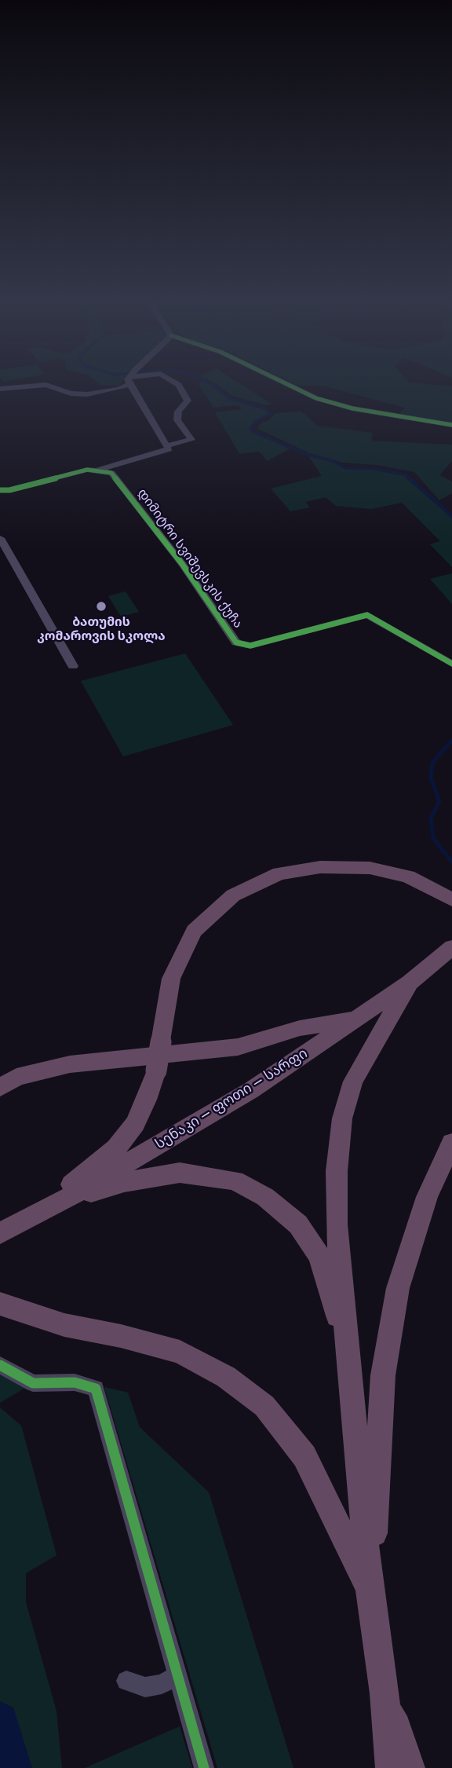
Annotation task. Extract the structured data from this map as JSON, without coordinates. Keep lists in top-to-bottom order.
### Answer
{
  "streets": {
    "highway": ["სენაკი — ფოთი — სარფი"],
    "street": ["დიმიტრი სვიშევსკის ქუჩა"]
  },
  "places": ["ბათუმის კომაროვის სკოლა"]
}
